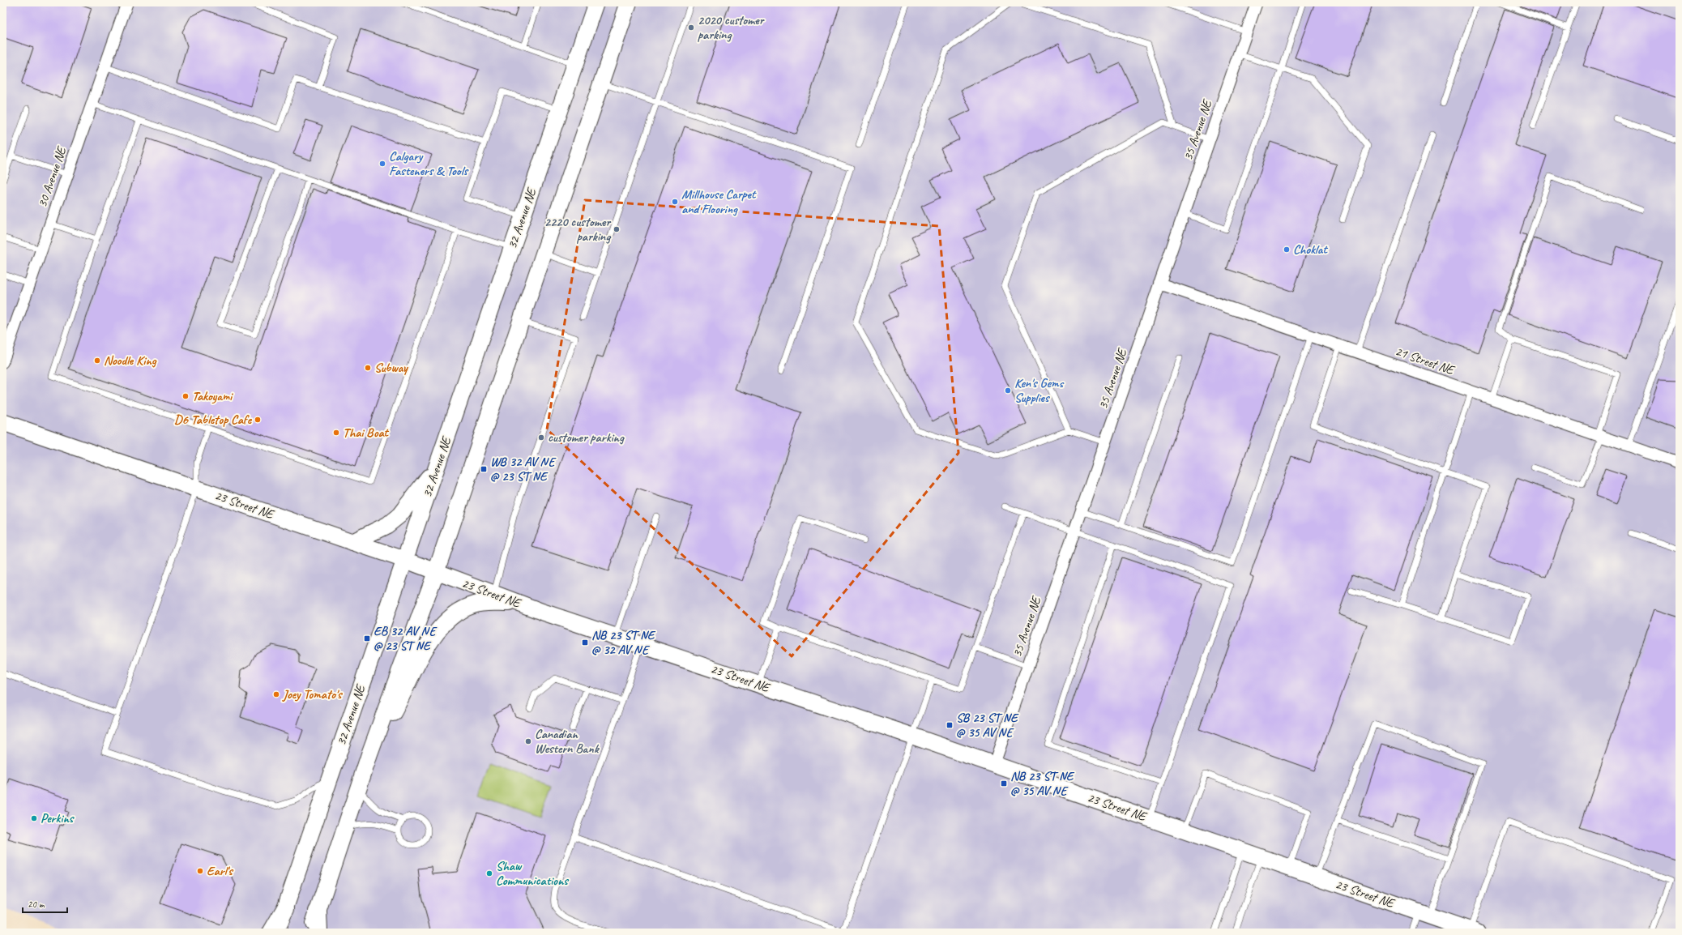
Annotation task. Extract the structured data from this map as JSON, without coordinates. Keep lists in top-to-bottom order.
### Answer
{
  "streets": {
    "main road": ["32 Avenue NE", "23 Street NE"],
    "street": ["35 Avenue NE", "30 Avenue NE", "21 Street NE"]
  },
  "crossings": [
    ["35 Avenue NE", "21 Street NE"],
    ["35 Avenue NE", "23 Street NE"],
    ["32 Avenue NE", "23 Street NE"]
  ],
  "places": {
    "other": [
      "2020 customer parking",
      "Calgary Fasteners & Tools",
      "Millhouse Carpet and Flooring",
      "2220 customer parking",
      "Choklat",
      "Noodle King",
      "Subway",
      "Ken's Gems Supplies",
      "Takoyami",
      "D6 Tabletop Cafe",
      "Thai Boat",
      "customer parking",
      "Joey Tomato's",
      "Canadian Western Bank",
      "Perkins",
      "Earl's",
      "Shaw Communications"
    ],
    "transit": [
      "WB 32 AV NE @ 23 ST NE",
      "EB 32 AV NE @ 23 ST NE",
      "NB 23 ST NE @ 32 AV NE",
      "SB 23 ST NE @ 35 AV NE",
      "NB 23 ST NE @ 35 AV NE"
    ]
  },
  "scale_bar": "20 m"
}
